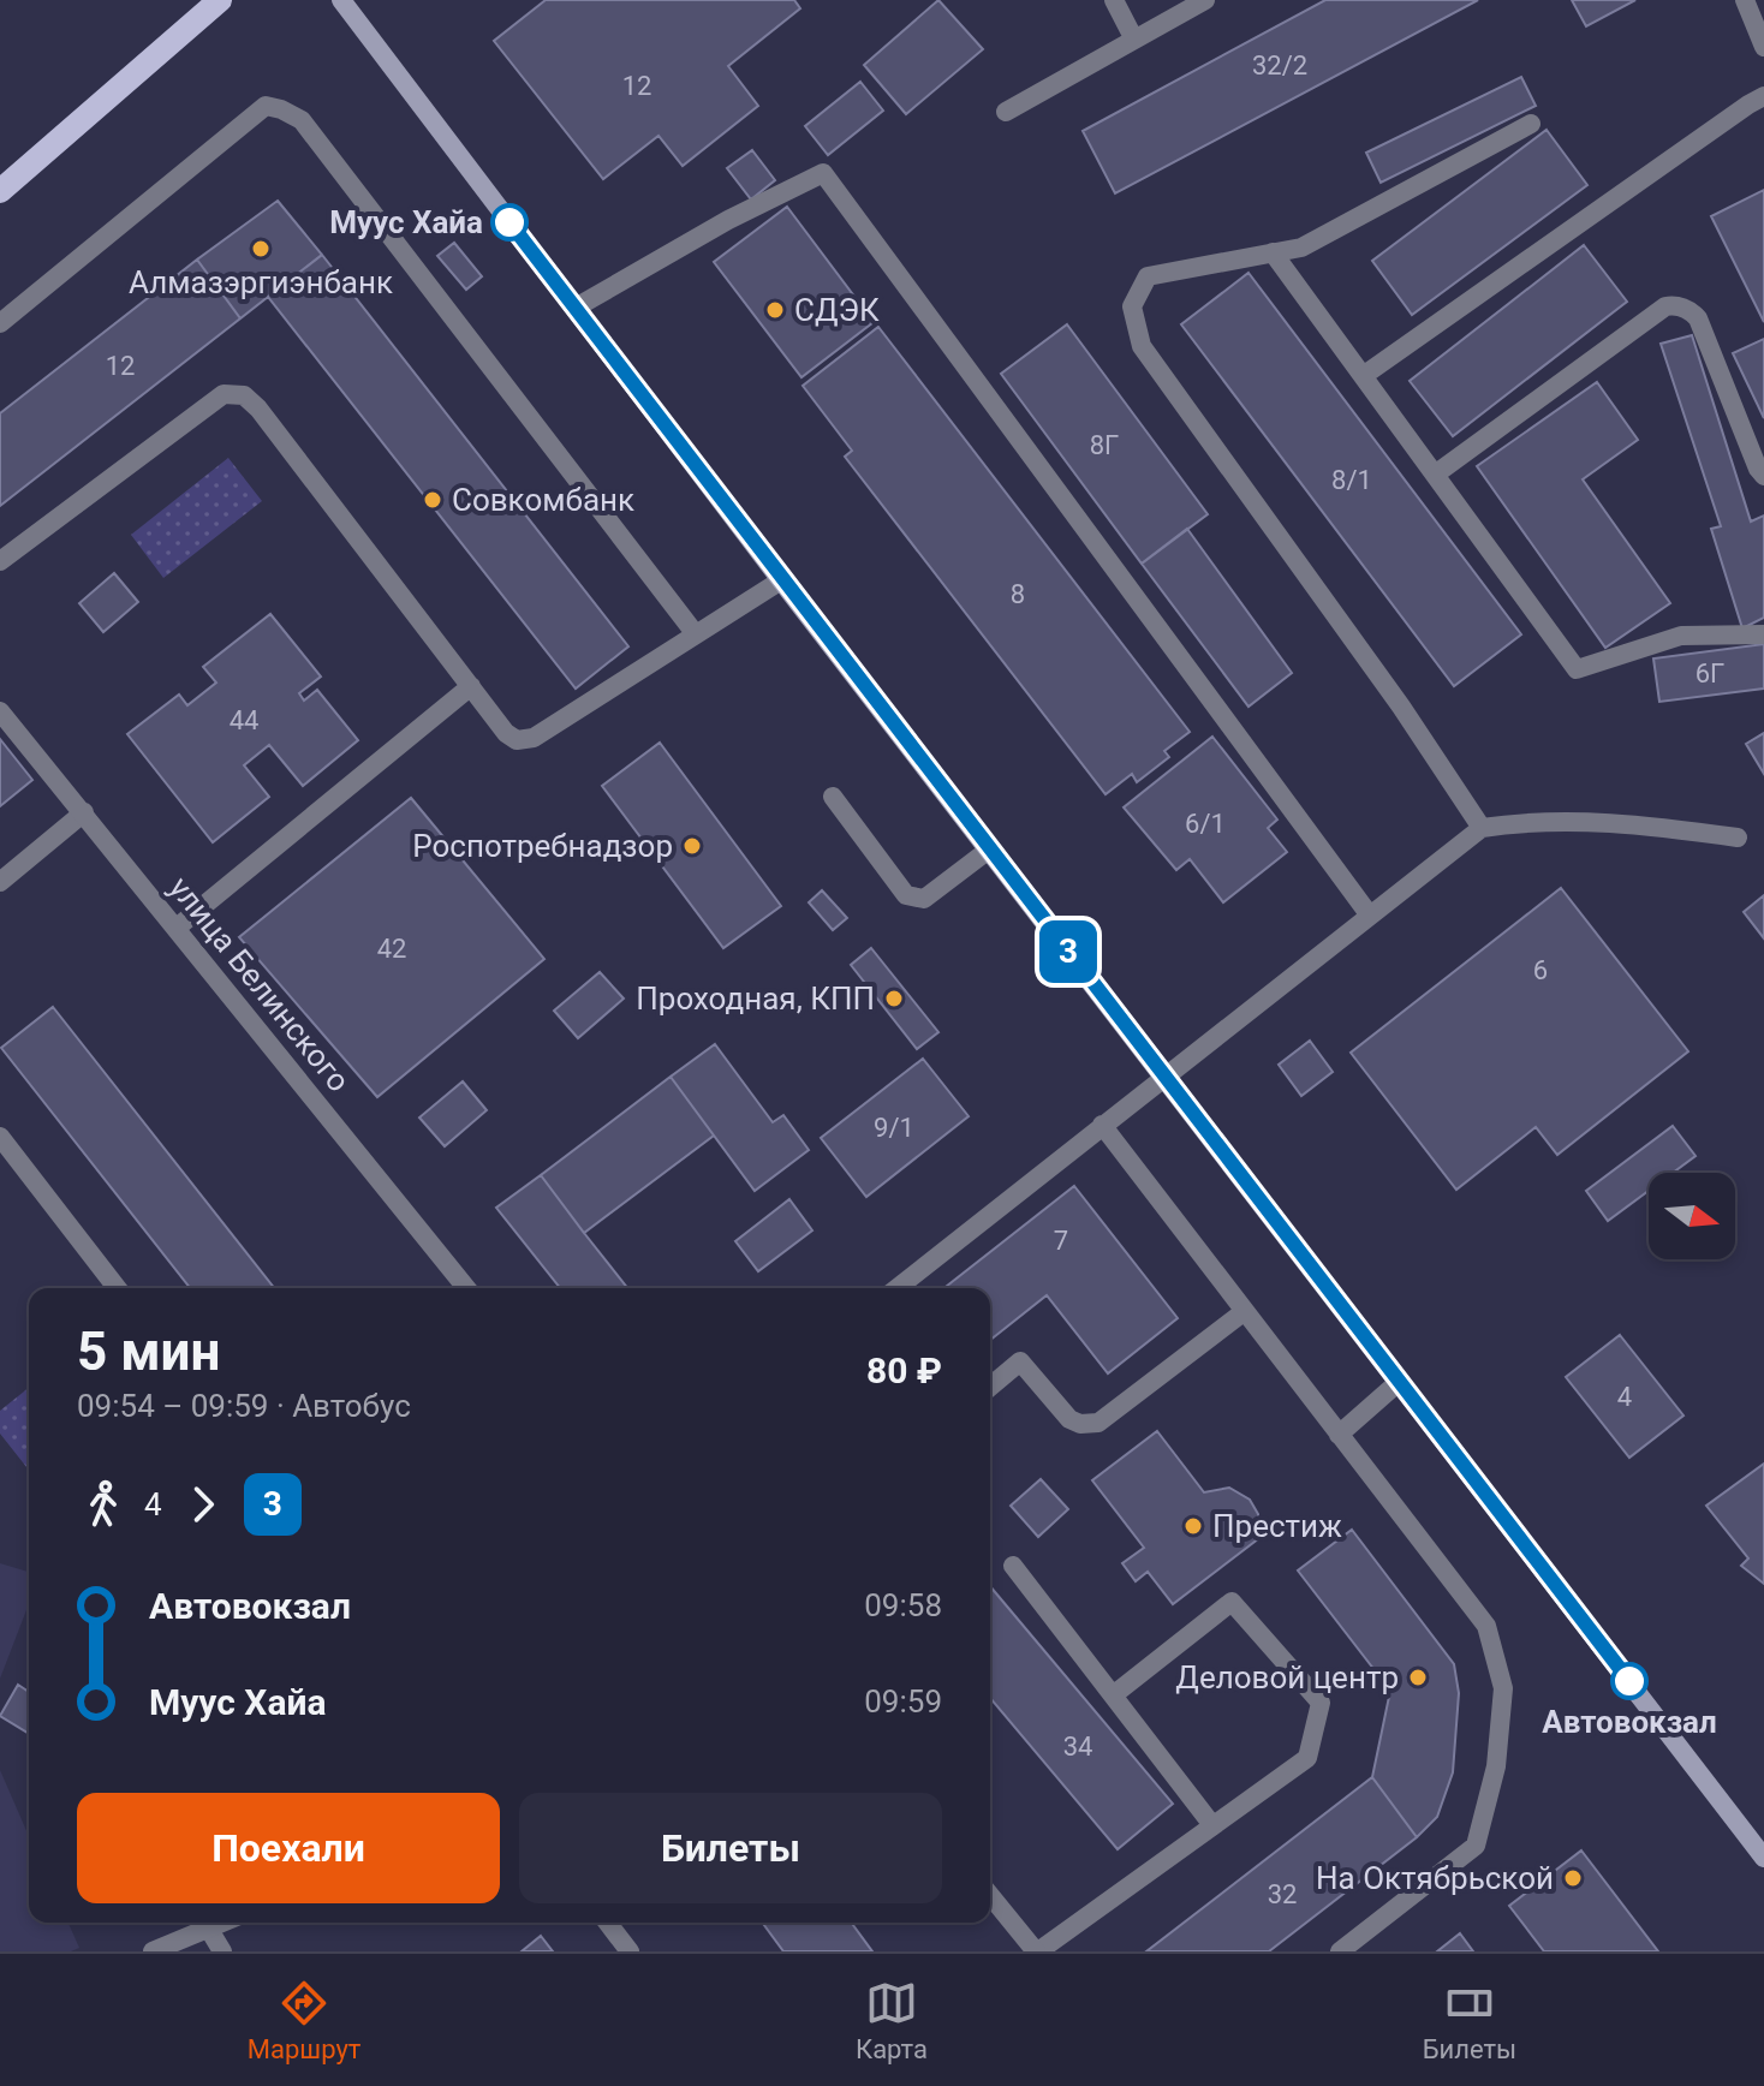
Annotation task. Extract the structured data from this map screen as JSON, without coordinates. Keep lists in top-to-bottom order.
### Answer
{
  "streets": {
    "street": ["улица Белинского"]
  },
  "places": [
    "Муус Хайа",
    "Алмазэргиэнбанк",
    "СДЭК",
    "Совкомбанк",
    "Роспотребнадзор",
    "Проходная, КПП",
    "Престиж",
    "Деловой центр",
    "Автовокзал",
    "На Октябрьской"
  ],
  "lines": ["bus line 3"],
  "house_numbers": [
    "32/2",
    "12",
    "12",
    "8Г",
    "8/1",
    "8",
    "6Г",
    "44",
    "6/1",
    "42",
    "6",
    "9/1",
    "7",
    "4",
    "34",
    "32"
  ],
  "north": "right",
  "page": {
    "on_map": "3",
    "heading": ["5 мин", "09:54 – 09:59 · Автобус", "80 ₽"],
    "legs": ["4", "3"],
    "list": [
      {
        "name": "Автовокзал",
        "value": "09:58"
      },
      {
        "name": "Муус Хайа",
        "value": "09:59"
      }
    ],
    "buttons": ["Поехали", "Билеты"],
    "tabs": ["Маршрут", "Карта", "Билеты"]
  }
}
